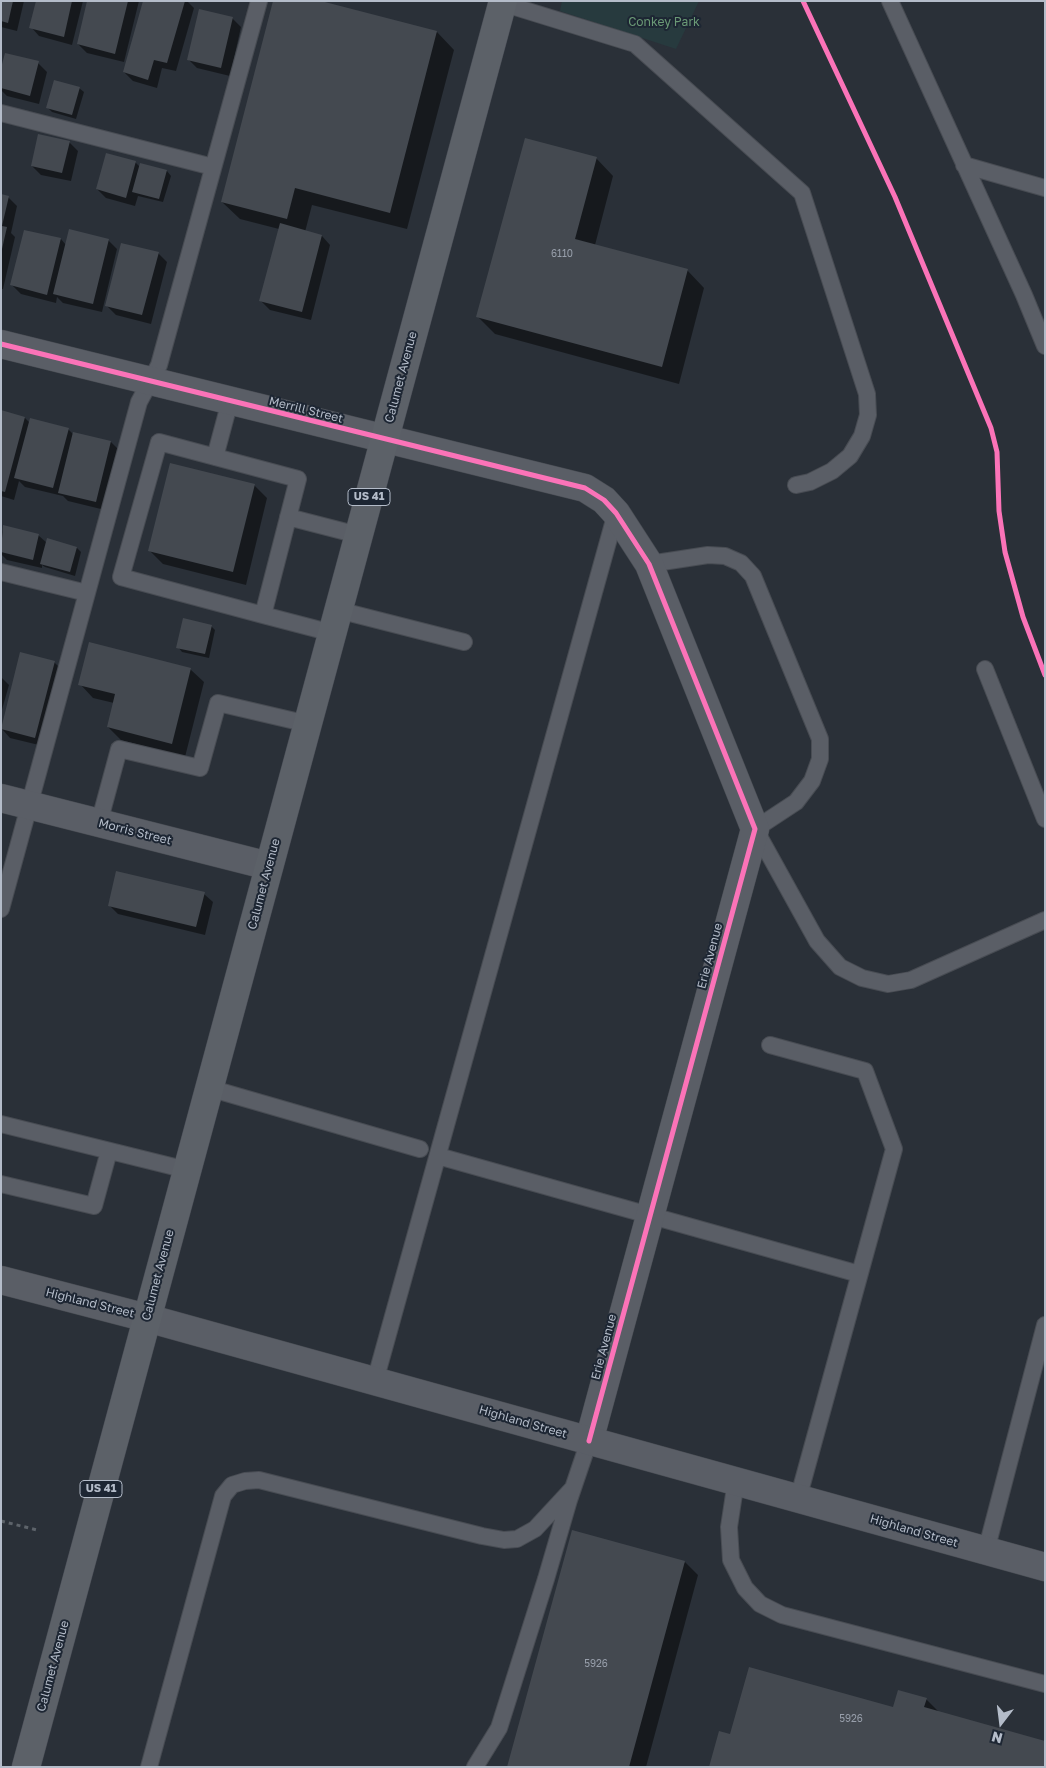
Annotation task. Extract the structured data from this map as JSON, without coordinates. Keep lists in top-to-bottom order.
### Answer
{
  "streets": {
    "main road": ["Calumet Avenue", "US 41"],
    "street": [
      "Merrill Street",
      "Morris Street",
      "Erie Avenue",
      "Highland Street"
    ]
  },
  "crossings": [
    ["Calumet Avenue", "Merrill Street"],
    ["Calumet Avenue", "Morris Street"],
    ["Calumet Avenue", "Highland Street"],
    ["Erie Avenue", "Highland Street"]
  ],
  "parks": ["Conkey Park"],
  "house_numbers": ["6110", "5926", "5926"],
  "north": "bottom"
}
